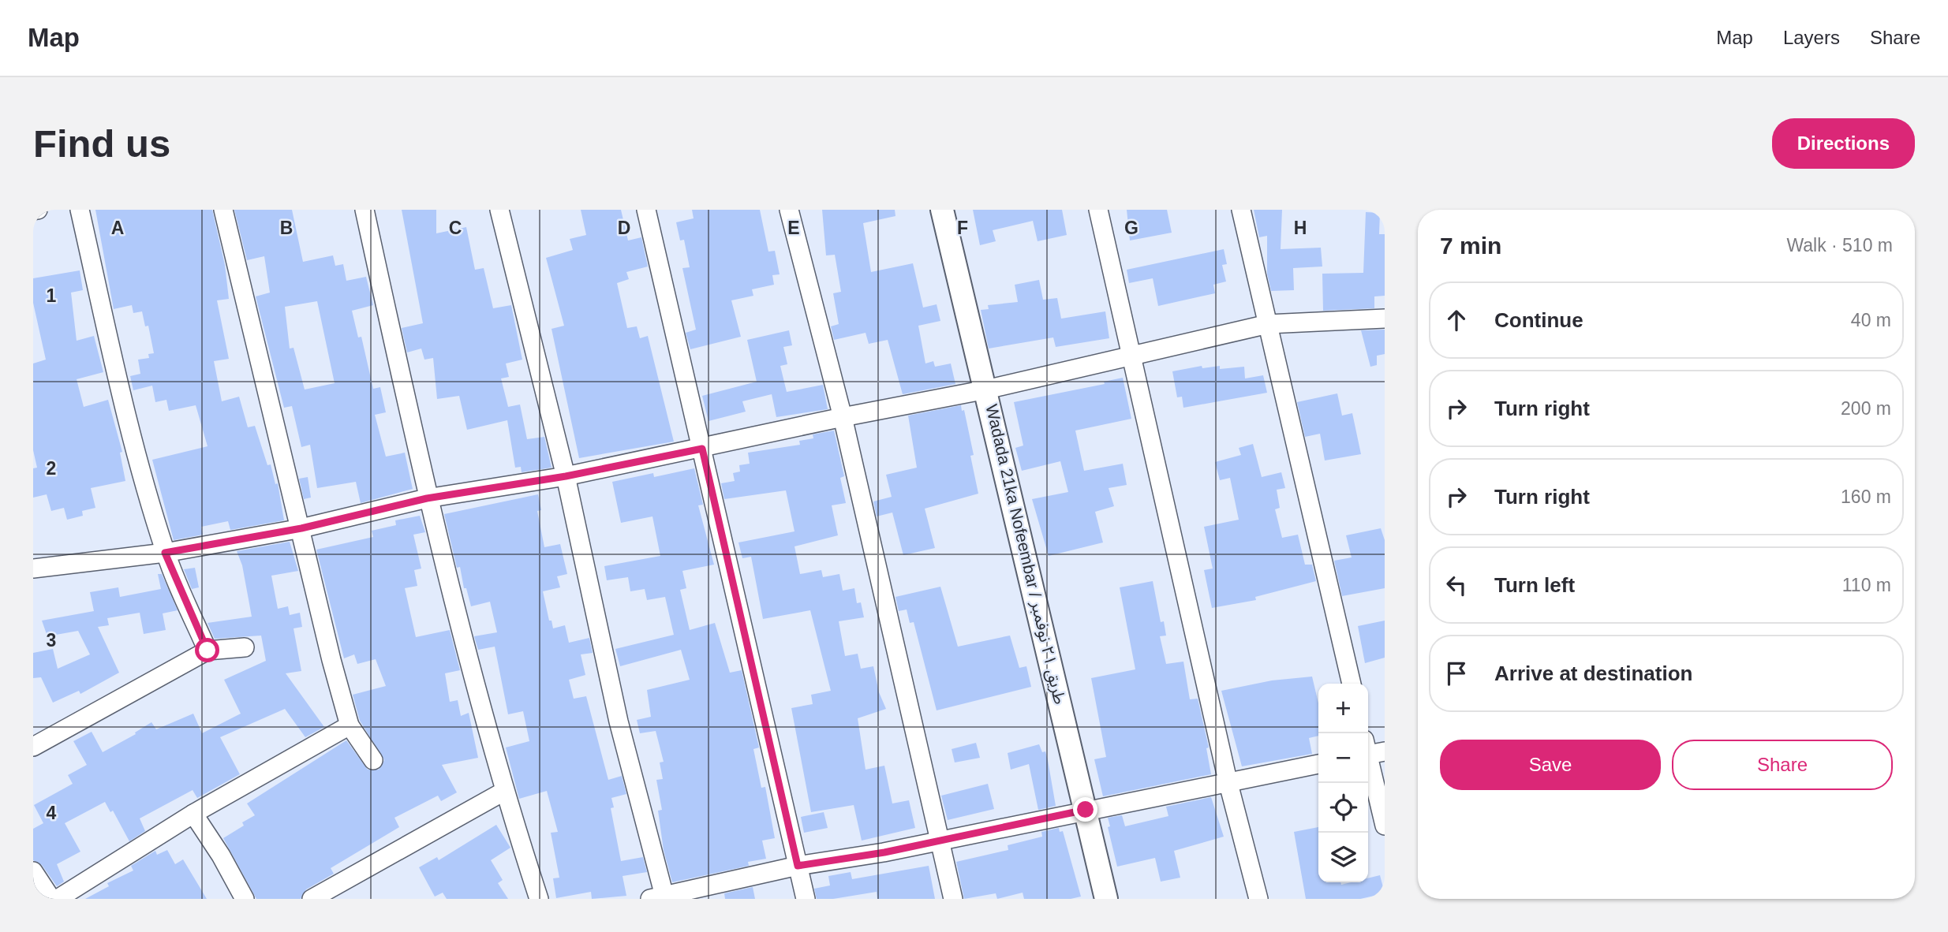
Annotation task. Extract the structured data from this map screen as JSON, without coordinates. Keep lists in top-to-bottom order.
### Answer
{
  "streets": {
    "street": ["Wadada 21ka Nofeembar / طريق ٢١ نوفمبر"]
  },
  "page": {
    "header": "Map",
    "nav": ["Map", "Layers", "Share"],
    "buttons": [
      "Directions",
      ["Save", "Share"]
    ],
    "title": "Find us",
    "heading": ["7 min", "Walk · 510 m"],
    "list": [
      ["Continue", "40 m"],
      ["Turn right", "200 m"],
      ["Turn right", "160 m"],
      ["Turn left", "110 m"],
      "Arrive at destination"
    ],
    "map_buttons": ["+", "−"]
  },
  "grid": {
    "columns": [
      "A",
      "B",
      "C",
      "D",
      "E",
      "F",
      "G",
      "H"
    ],
    "rows": [
      "1",
      "2",
      "3",
      "4"
    ]
  }
}
